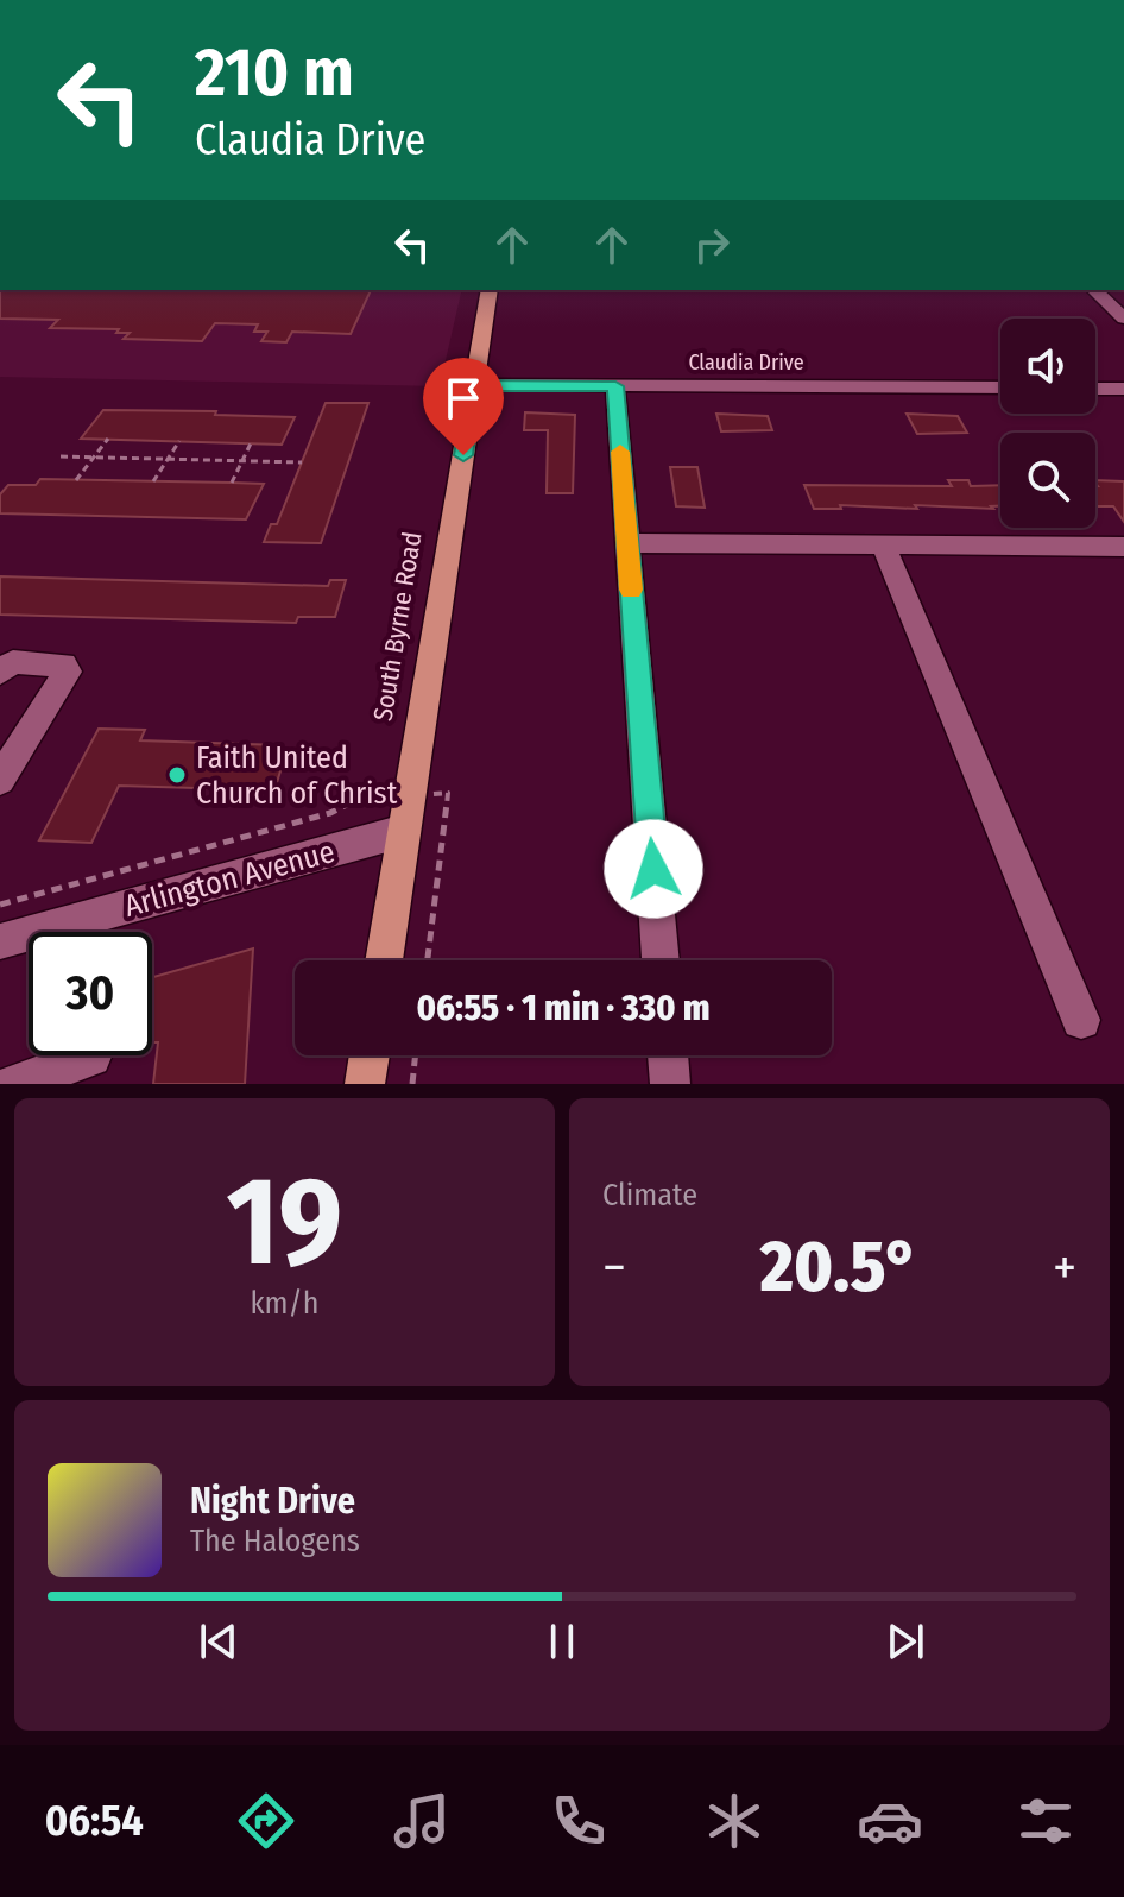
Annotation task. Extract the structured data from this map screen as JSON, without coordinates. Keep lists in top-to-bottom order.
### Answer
{
  "streets": {
    "main road": ["South Byrne Road"],
    "street": ["Claudia Drive", "Arlington Avenue"]
  },
  "crossings": [
    ["Claudia Drive", "South Byrne Road"],
    ["South Byrne Road", "Arlington Avenue"]
  ],
  "places": ["Faith United Church of Christ"],
  "page": {
    "turn": ["210 m", "Claudia Drive"],
    "limit": "30",
    "trip": "06:55 · 1 min · 330 m",
    "tile": [
      ["19", "km/h"],
      "Climate"
    ],
    "heat": ["−", "20.5°", "+"],
    "song": ["Night Drive", "The Halogens"],
    "tabs": "06:54"
  }
}
